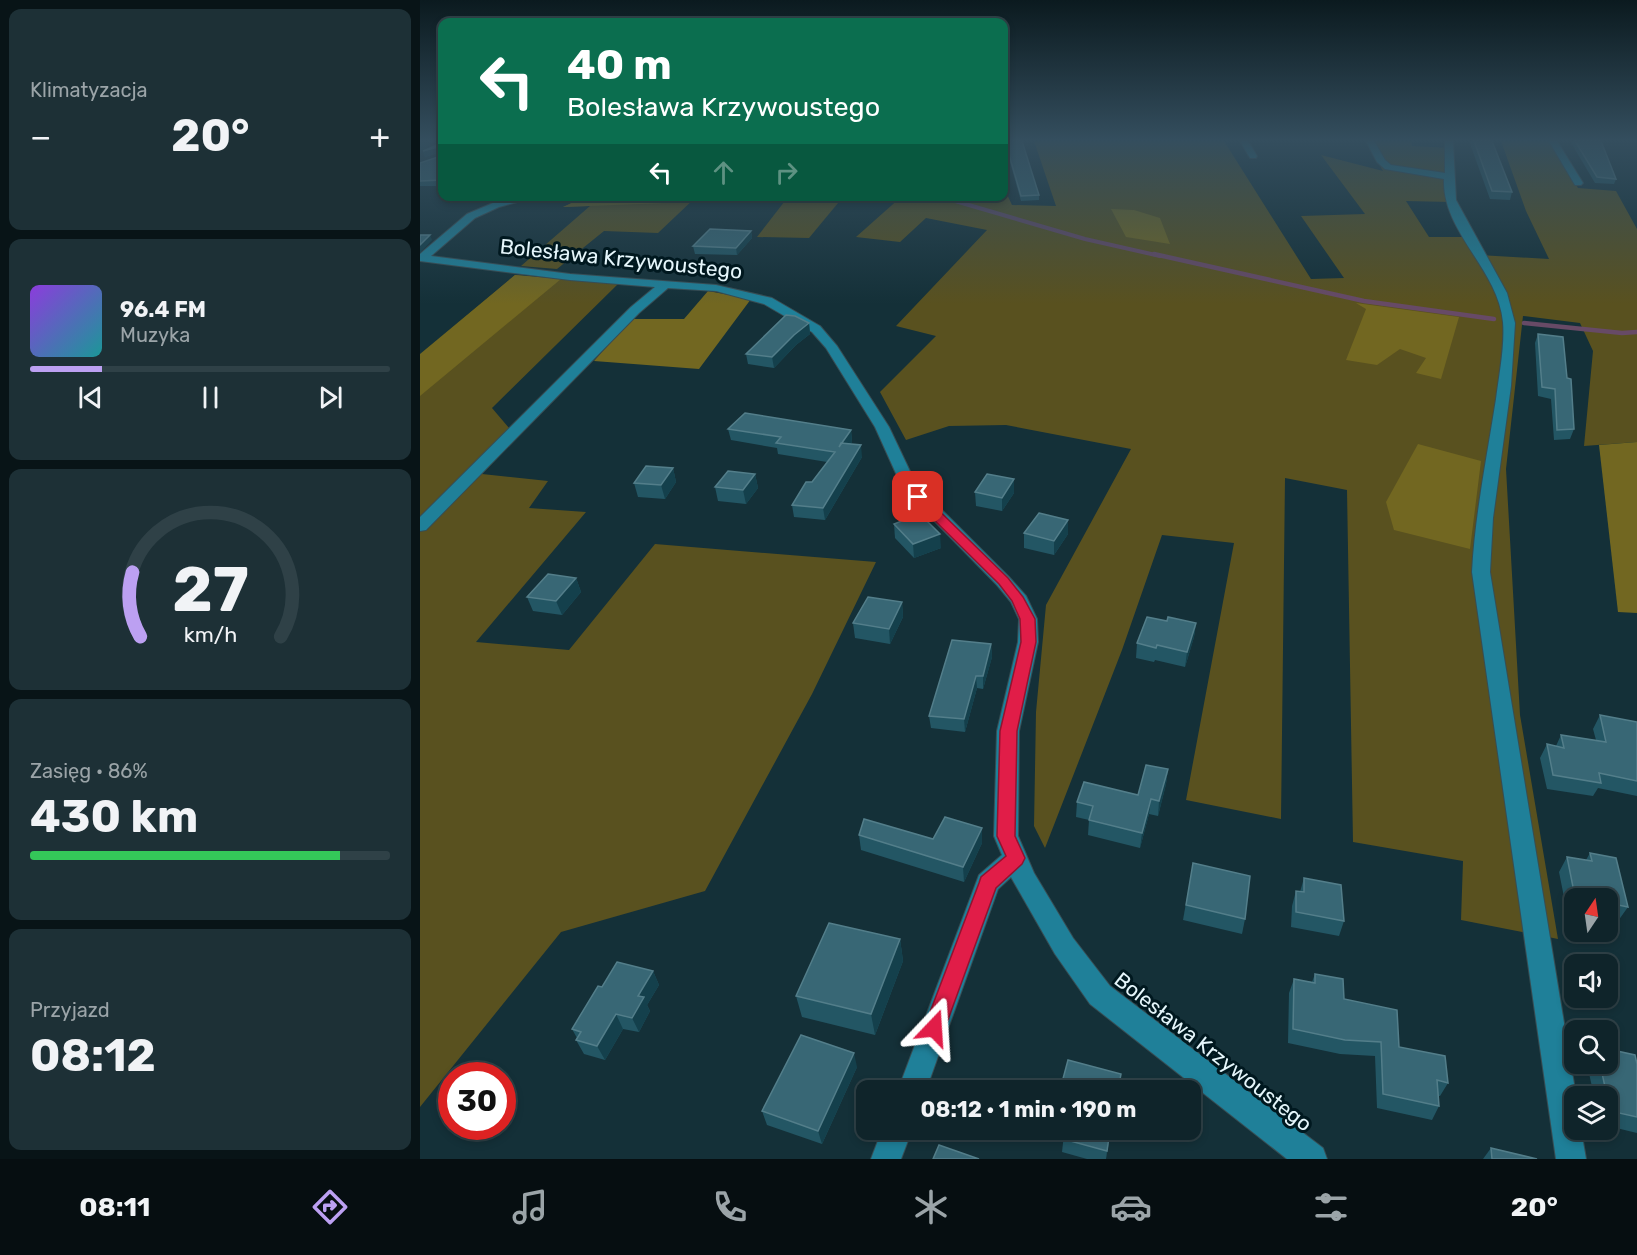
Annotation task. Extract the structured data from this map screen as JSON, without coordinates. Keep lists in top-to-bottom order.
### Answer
{
  "streets": {
    "street": ["Bolesława Krzywoustego"]
  },
  "north": "top",
  "page": {
    "tile": [
      "Klimatyzacja",
      ["Zasięg · 86%", "430 km"],
      ["Przyjazd", "08:12"]
    ],
    "turn": ["40 m", "Bolesława Krzywoustego"],
    "heat": ["−", "20°", "+"],
    "song": ["96.4 FM", "Muzyka"],
    "limit": "30",
    "trip": "08:12 · 1 min · 190 m",
    "tabs": ["08:11", "20°"],
    "gauge": ["27", "km/h"]
  }
}
